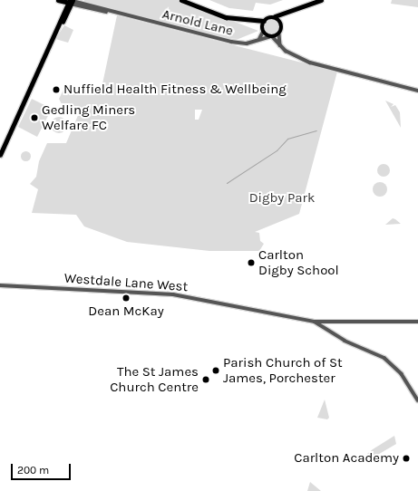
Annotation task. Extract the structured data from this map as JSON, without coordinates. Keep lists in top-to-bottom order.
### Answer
{
  "streets": {
    "street": ["Arnold Lane", "Westdale Lane West"]
  },
  "parks": ["Digby Park"],
  "places": [
    "Nuffield Health Fitness & Wellbeing",
    "Gedling Miners Welfare FC",
    "Carlton Digby School",
    "Dean McKay",
    "Parish Church of St James, Porchester",
    "The St James Church Centre",
    "Carlton Academy"
  ],
  "scale_bar": "200 m"
}
